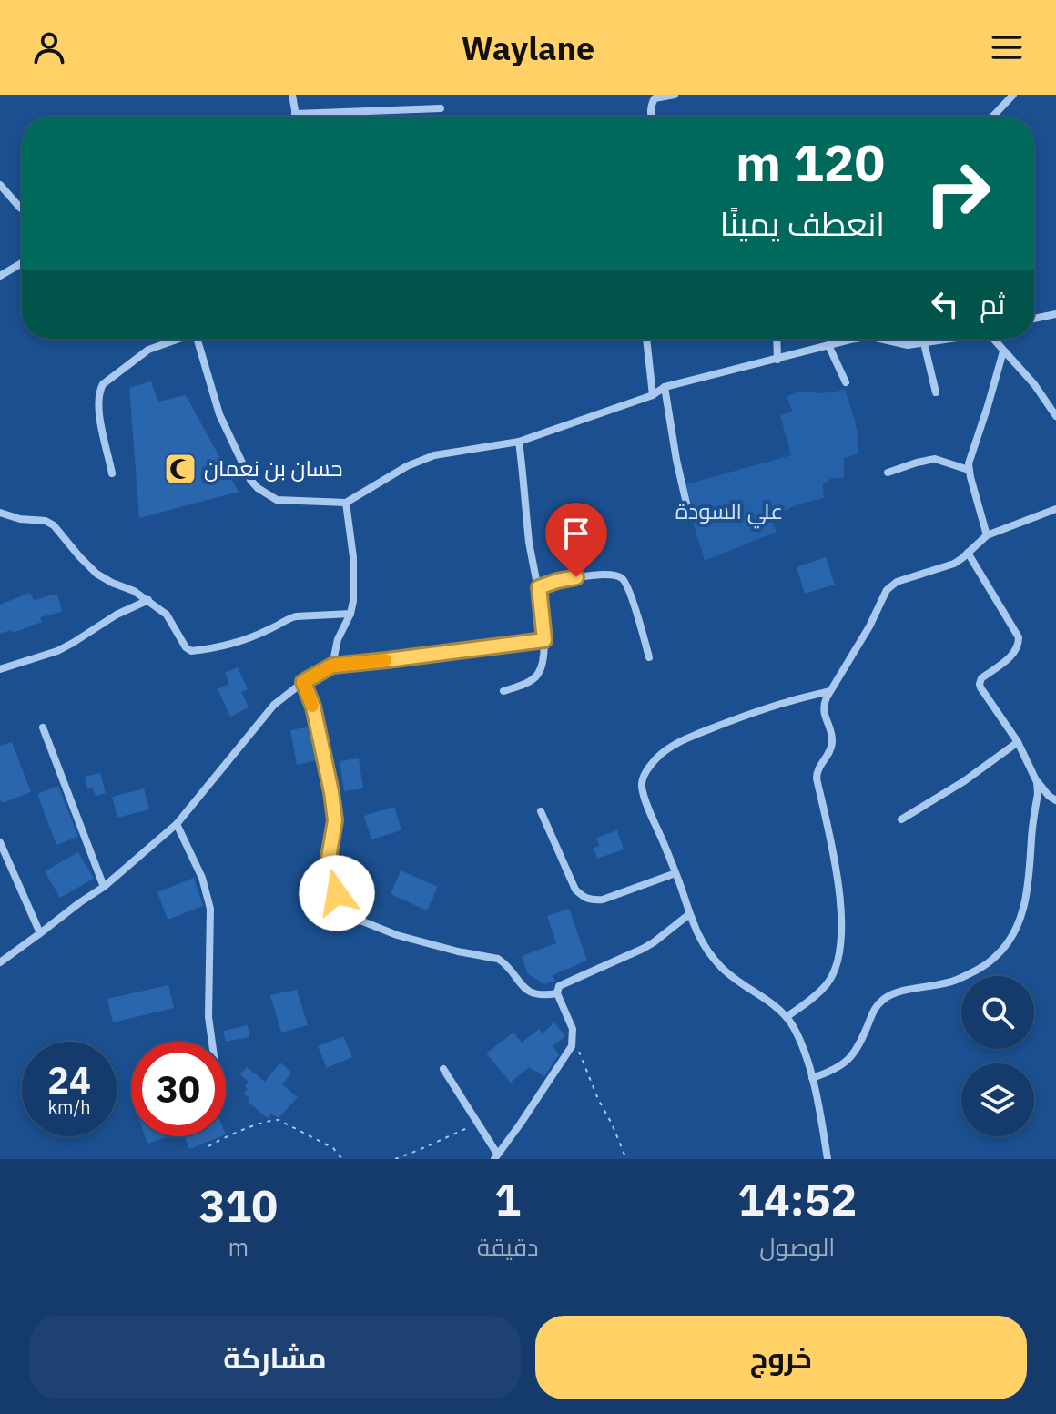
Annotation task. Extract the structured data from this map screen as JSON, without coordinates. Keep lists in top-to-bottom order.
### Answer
{
  "parks": ["علي السودة"],
  "places": {
    "mosque": ["حسان بن نعمان"]
  },
  "page": {
    "header": "Waylane",
    "turn": ["120 m", "انعطف يمينًا"],
    "then": "ثم",
    "speed": "24 km/h",
    "limit": "30",
    "eta": [
      "14:52",
      "الوصول",
      "1",
      "دقيقة",
      "310",
      "m"
    ],
    "buttons": ["خروج", "مشاركة"]
  }
}
